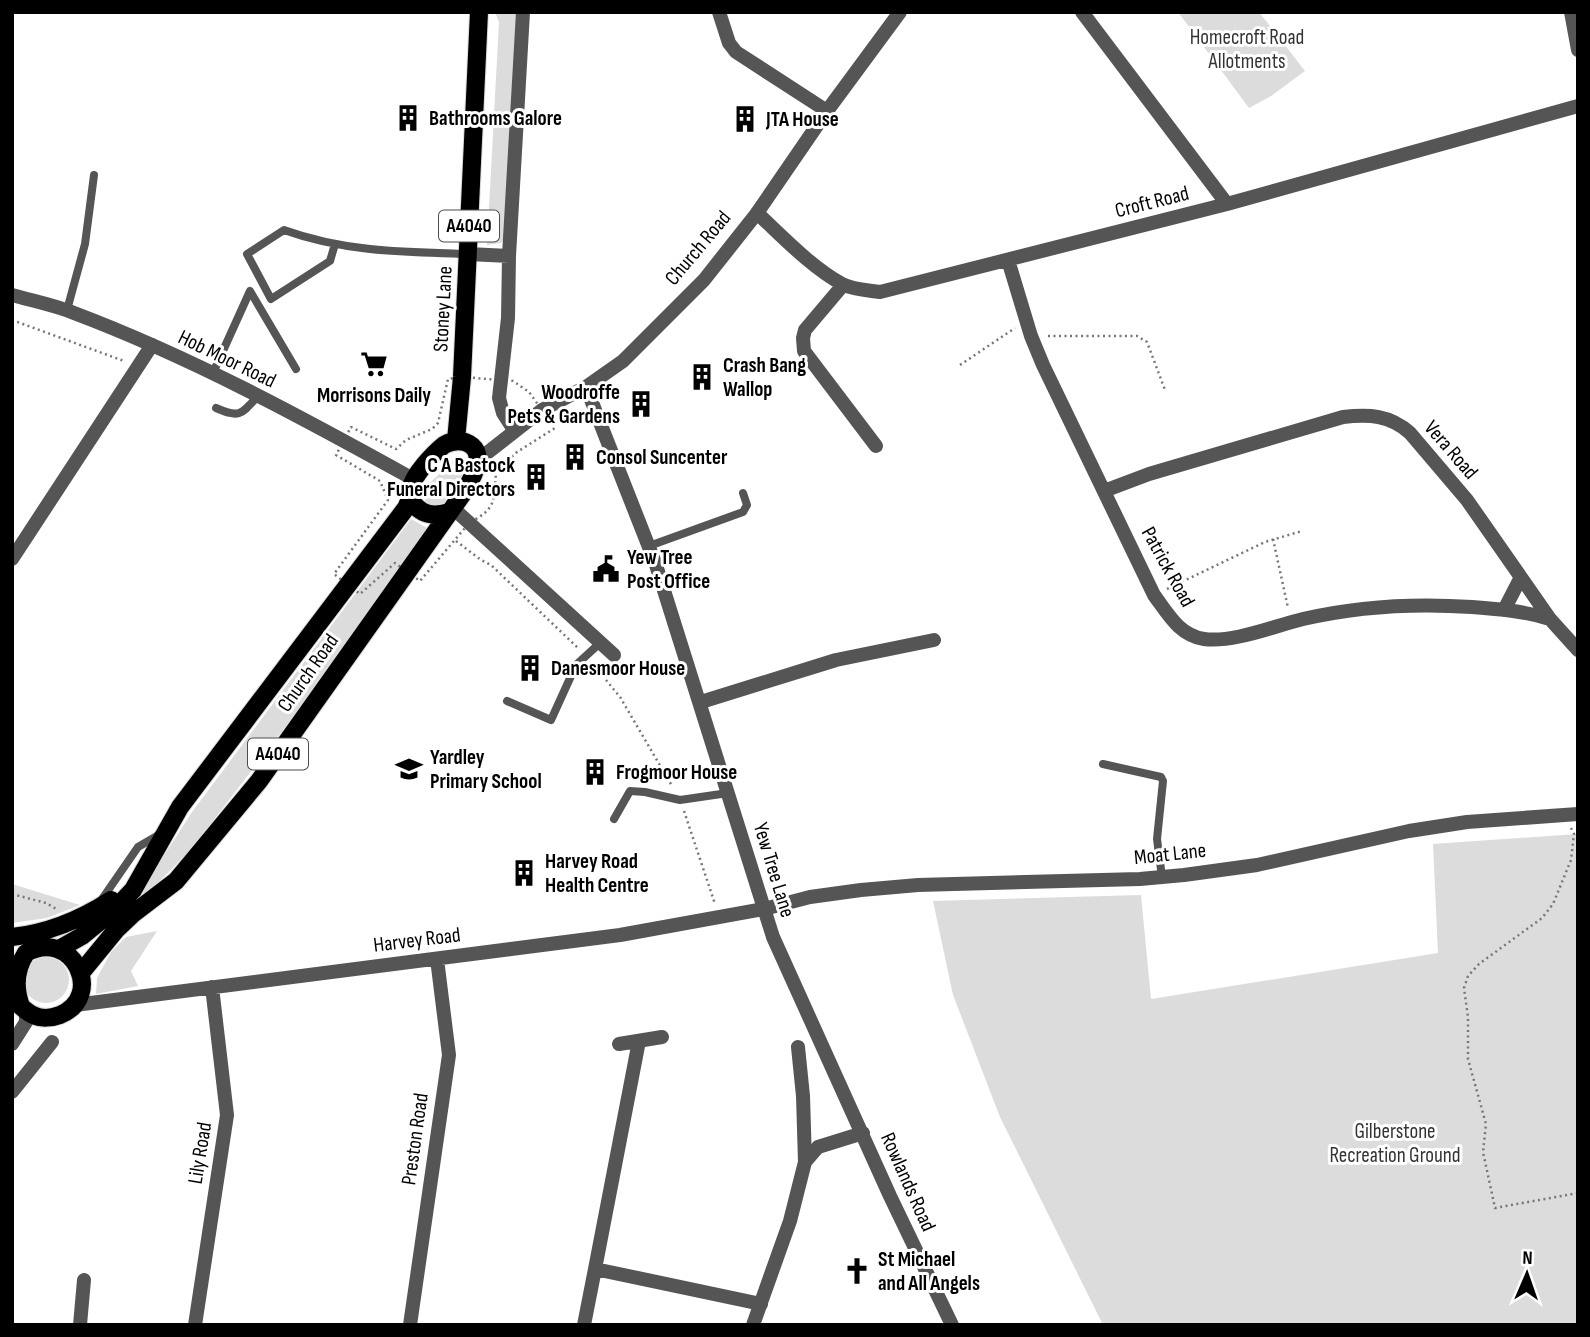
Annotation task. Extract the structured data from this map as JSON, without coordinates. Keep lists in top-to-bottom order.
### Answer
{
  "streets": {
    "main road": ["A4040", "Church Road", "Stoney Lane"],
    "street": [
      "Croft Road",
      "Hob Moor Road",
      "Vera Road",
      "Patrick Road",
      "Moat Lane",
      "Yew Tree Lane",
      "Harvey Road",
      "Preston Road",
      "Lily Road",
      "Rowlands Road"
    ]
  },
  "crossings": [
    ["Croft Road", "Church Road"],
    ["Croft Road", "Patrick Road"],
    ["A4040", "Church Road"],
    ["A4040", "Harvey Road"],
    ["Church Road", "Stoney Lane"],
    ["Church Road", "Hob Moor Road"],
    ["Church Road", "Yew Tree Lane"],
    ["Church Road", "Harvey Road"],
    ["Stoney Lane", "Hob Moor Road"],
    ["Vera Road", "Patrick Road"],
    ["Moat Lane", "Yew Tree Lane"],
    ["Moat Lane", "Harvey Road"],
    ["Yew Tree Lane", "Harvey Road"],
    ["Yew Tree Lane", "Rowlands Road"],
    ["Harvey Road", "Preston Road"],
    ["Harvey Road", "Lily Road"]
  ],
  "parks": ["Homecroft Road Allotments", "Gilberstone Recreation Ground"],
  "places": {
    "building": [
      "Bathrooms Galore",
      "JTA House",
      "Crash Bang Wallop",
      "Woodroffe Pets & Gardens",
      "Consol Suncenter",
      "C A Bastock Funeral Directors",
      "Danesmoor House",
      "Frogmoor House",
      "Harvey Road Health Centre"
    ],
    "supermarket": ["Morrisons Daily"],
    "public building": ["Yew Tree Post Office"],
    "school or university": ["Yardley Primary School"],
    "church": ["St Michael and All Angels"]
  },
  "north": "top"
}
